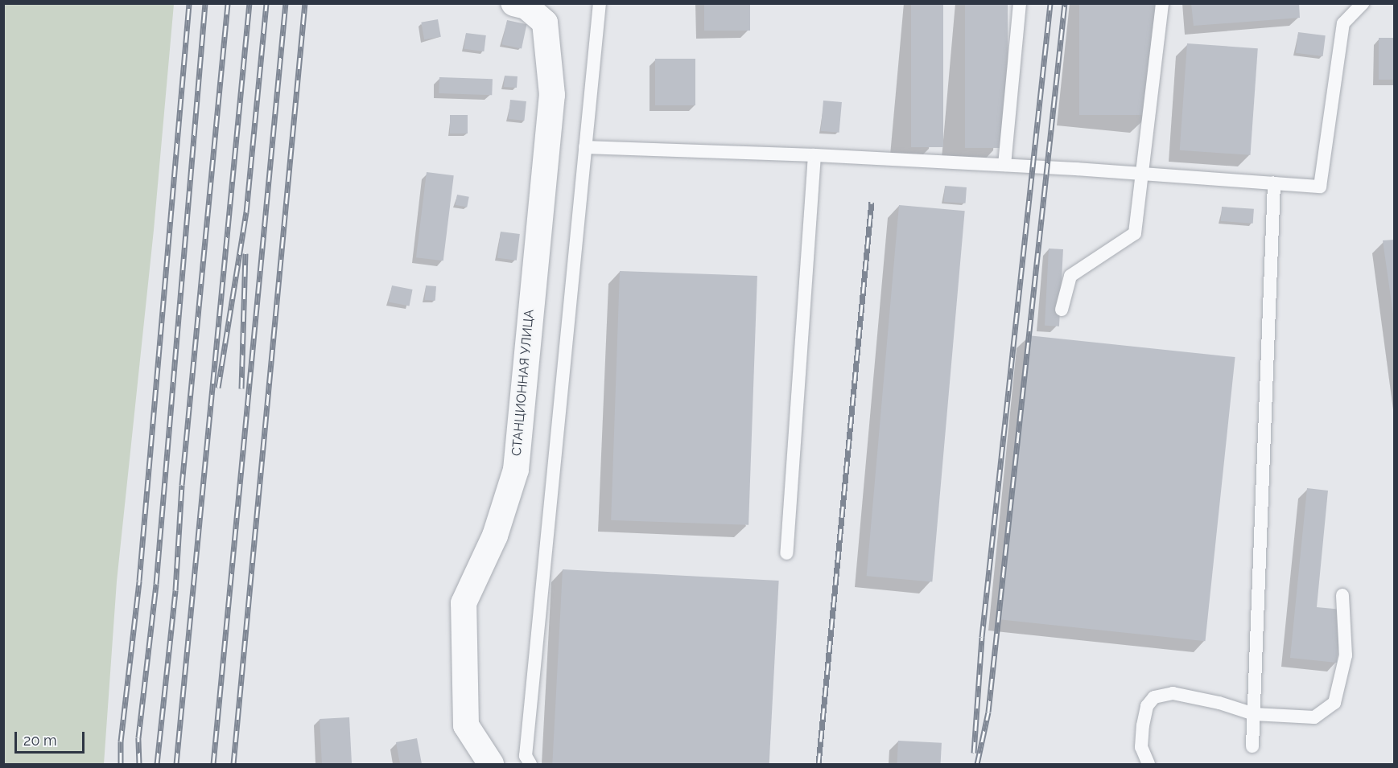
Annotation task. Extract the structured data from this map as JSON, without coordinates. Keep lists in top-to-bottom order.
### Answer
{
  "streets": {
    "street": ["СТАНЦИОННАЯ УЛИЦА"]
  },
  "scale_bar": "20 m"
}
